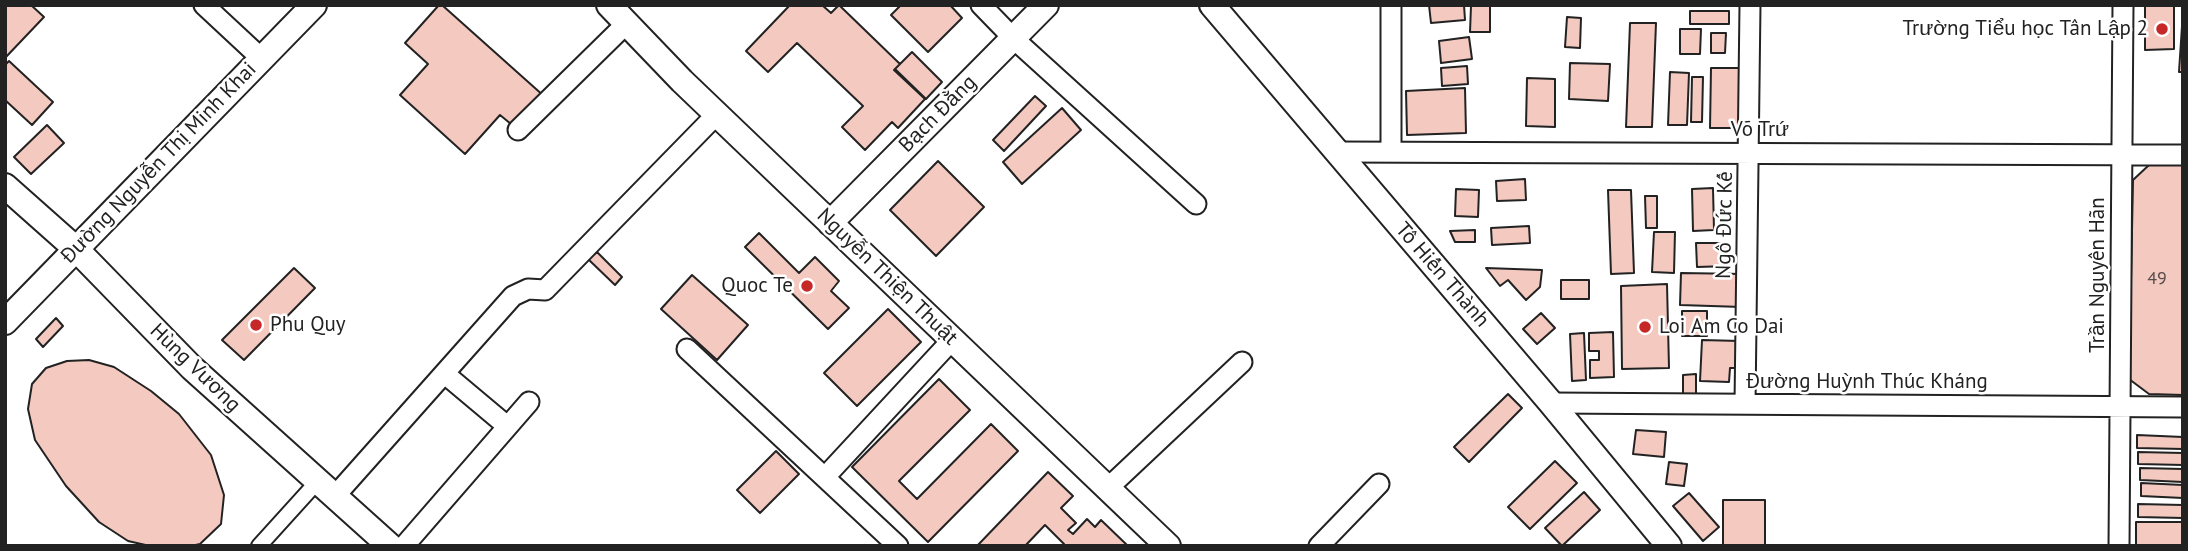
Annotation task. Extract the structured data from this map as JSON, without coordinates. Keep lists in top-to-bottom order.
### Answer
{
  "streets": {
    "street": [
      "Bạch Đằng",
      "Võ Trứ",
      "Đường Nguyễn Thị Minh Khai",
      "Ngô Đức Kế",
      "Tô Hiến Thành",
      "Trần Nguyên Hãn",
      "Nguyễn Thiện Thuật",
      "Hùng Vương",
      "Đường Huỳnh Thúc Kháng"
    ]
  },
  "crossings": [
    ["Bạch Đằng", "Nguyễn Thiện Thuật"],
    ["Võ Trứ", "Ngô Đức Kế"],
    ["Võ Trứ", "Tô Hiến Thành"],
    ["Võ Trứ", "Trần Nguyên Hãn"],
    ["Đường Nguyễn Thị Minh Khai", "Hùng Vương"],
    ["Ngô Đức Kế", "Đường Huỳnh Thúc Kháng"],
    ["Tô Hiến Thành", "Đường Huỳnh Thúc Kháng"],
    ["Trần Nguyên Hãn", "Đường Huỳnh Thúc Kháng"]
  ],
  "places": [
    "Trường Tiểu học Tân Lập 2",
    "Quoc Te",
    "Phu Quy",
    "Loi Am Co Dai"
  ],
  "house_numbers": ["49"]
}
